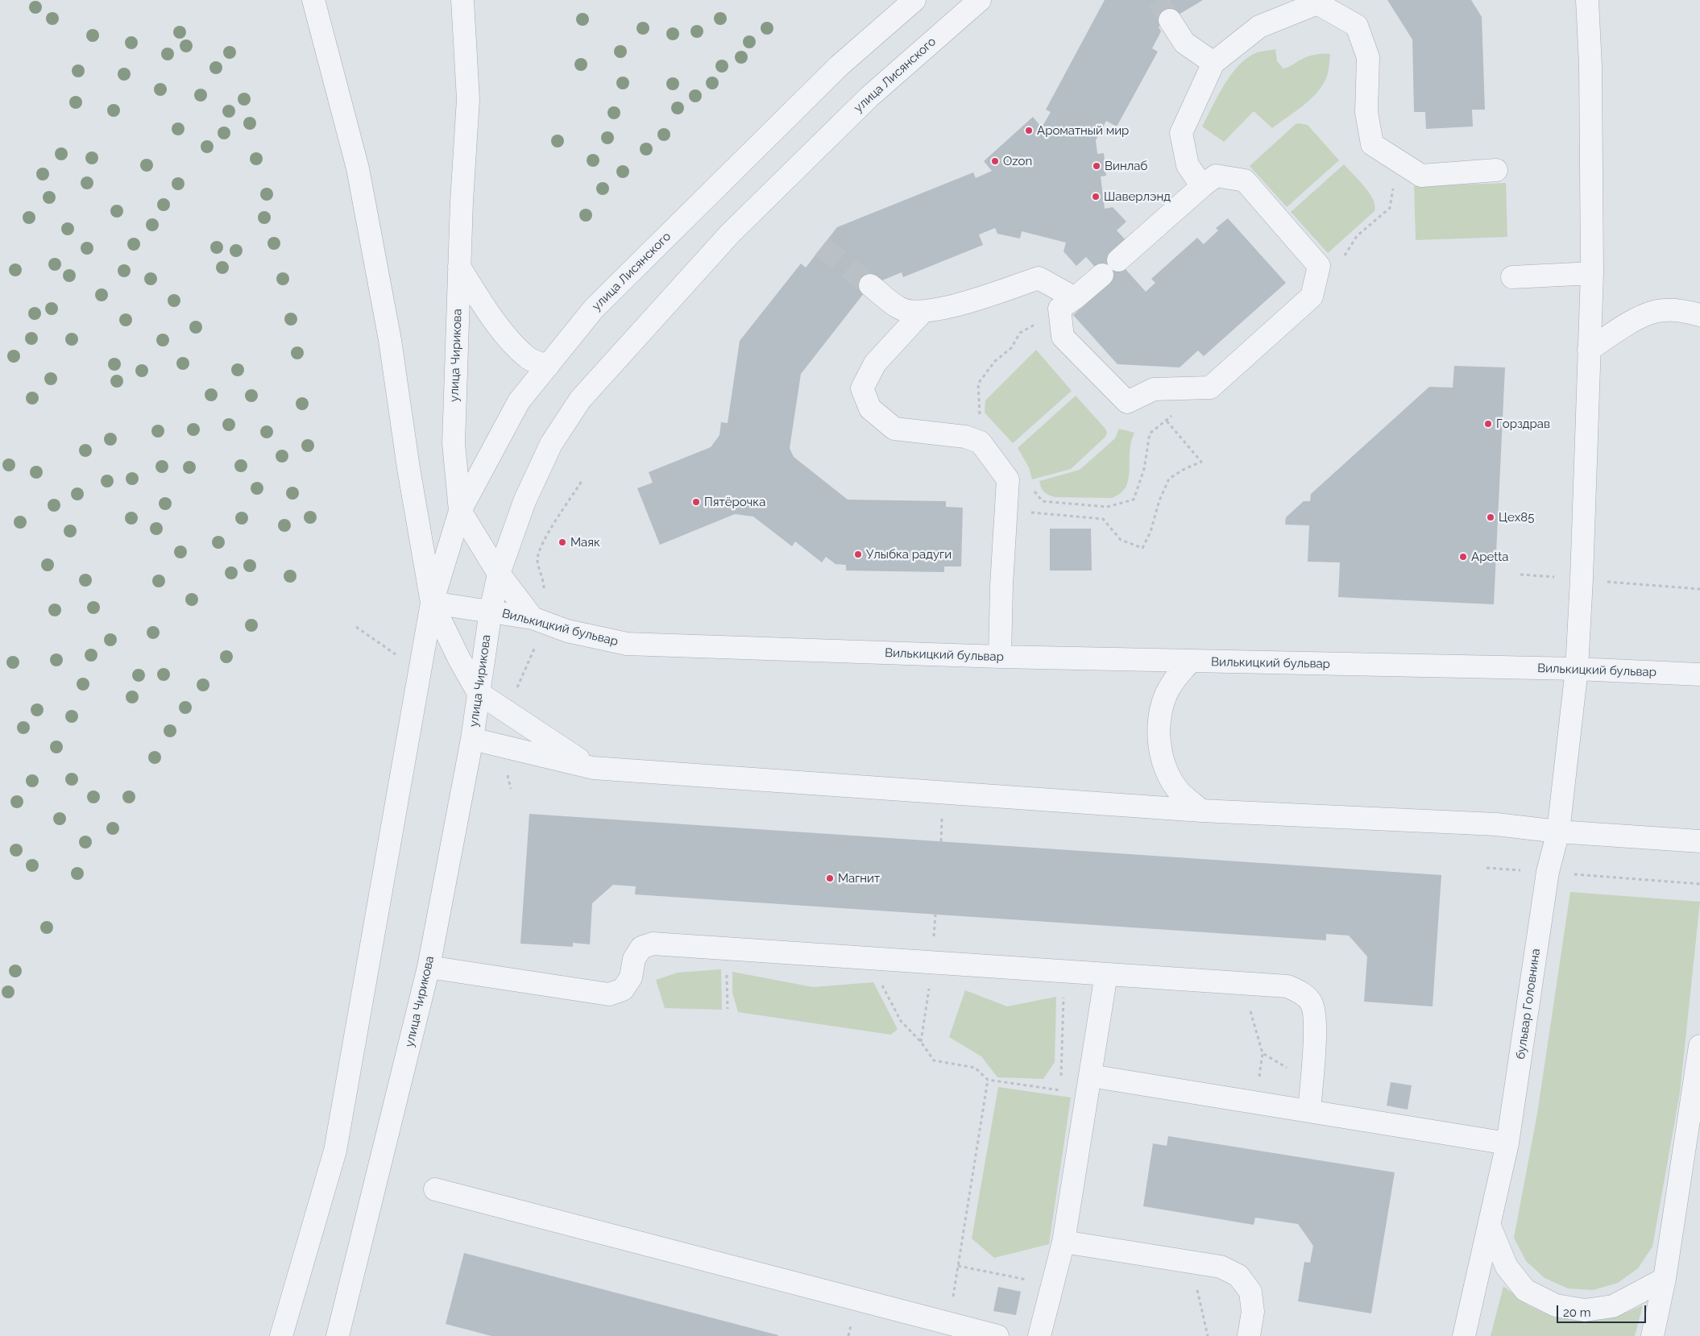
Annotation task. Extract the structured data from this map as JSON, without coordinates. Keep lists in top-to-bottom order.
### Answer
{
  "streets": {
    "street": [
      "улица Лисянского",
      "улица Чирикова",
      "Вилькицкий бульвар",
      "бульвар Головнина"
    ]
  },
  "crossings": [
    ["улица Лисянского", "улица Чирикова"],
    ["улица Лисянского", "Вилькицкий бульвар"],
    ["улица Чирикова", "Вилькицкий бульвар"],
    ["Вилькицкий бульвар", "бульвар Головнина"]
  ],
  "places": [
    "Ароматный мир",
    "Ozon",
    "Винлаб",
    "Шаверлэнд",
    "Горздрав",
    "Пятёрочка",
    "Цех85",
    "Маяк",
    "Улыбка радуги",
    "Apetta",
    "Магнит"
  ],
  "scale_bar": "20 m"
}
